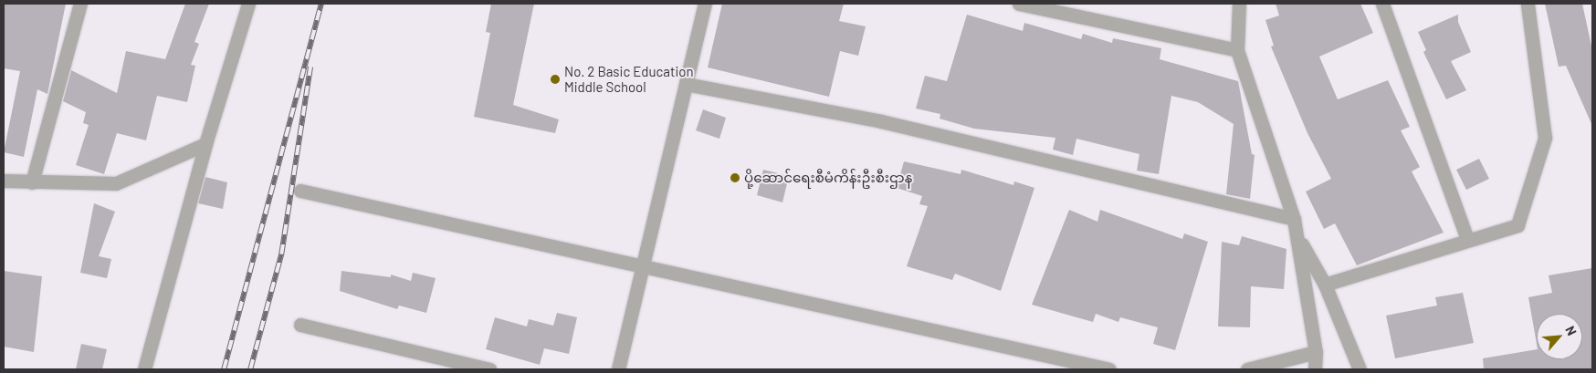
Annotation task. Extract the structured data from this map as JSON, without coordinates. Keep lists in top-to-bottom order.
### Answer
{
  "places": ["No. 2 Basic Education Middle School", "ပို့ဆောင်ရေးစီမံကိန်းဦးစီးဌာန"],
  "north": "top right"
}
